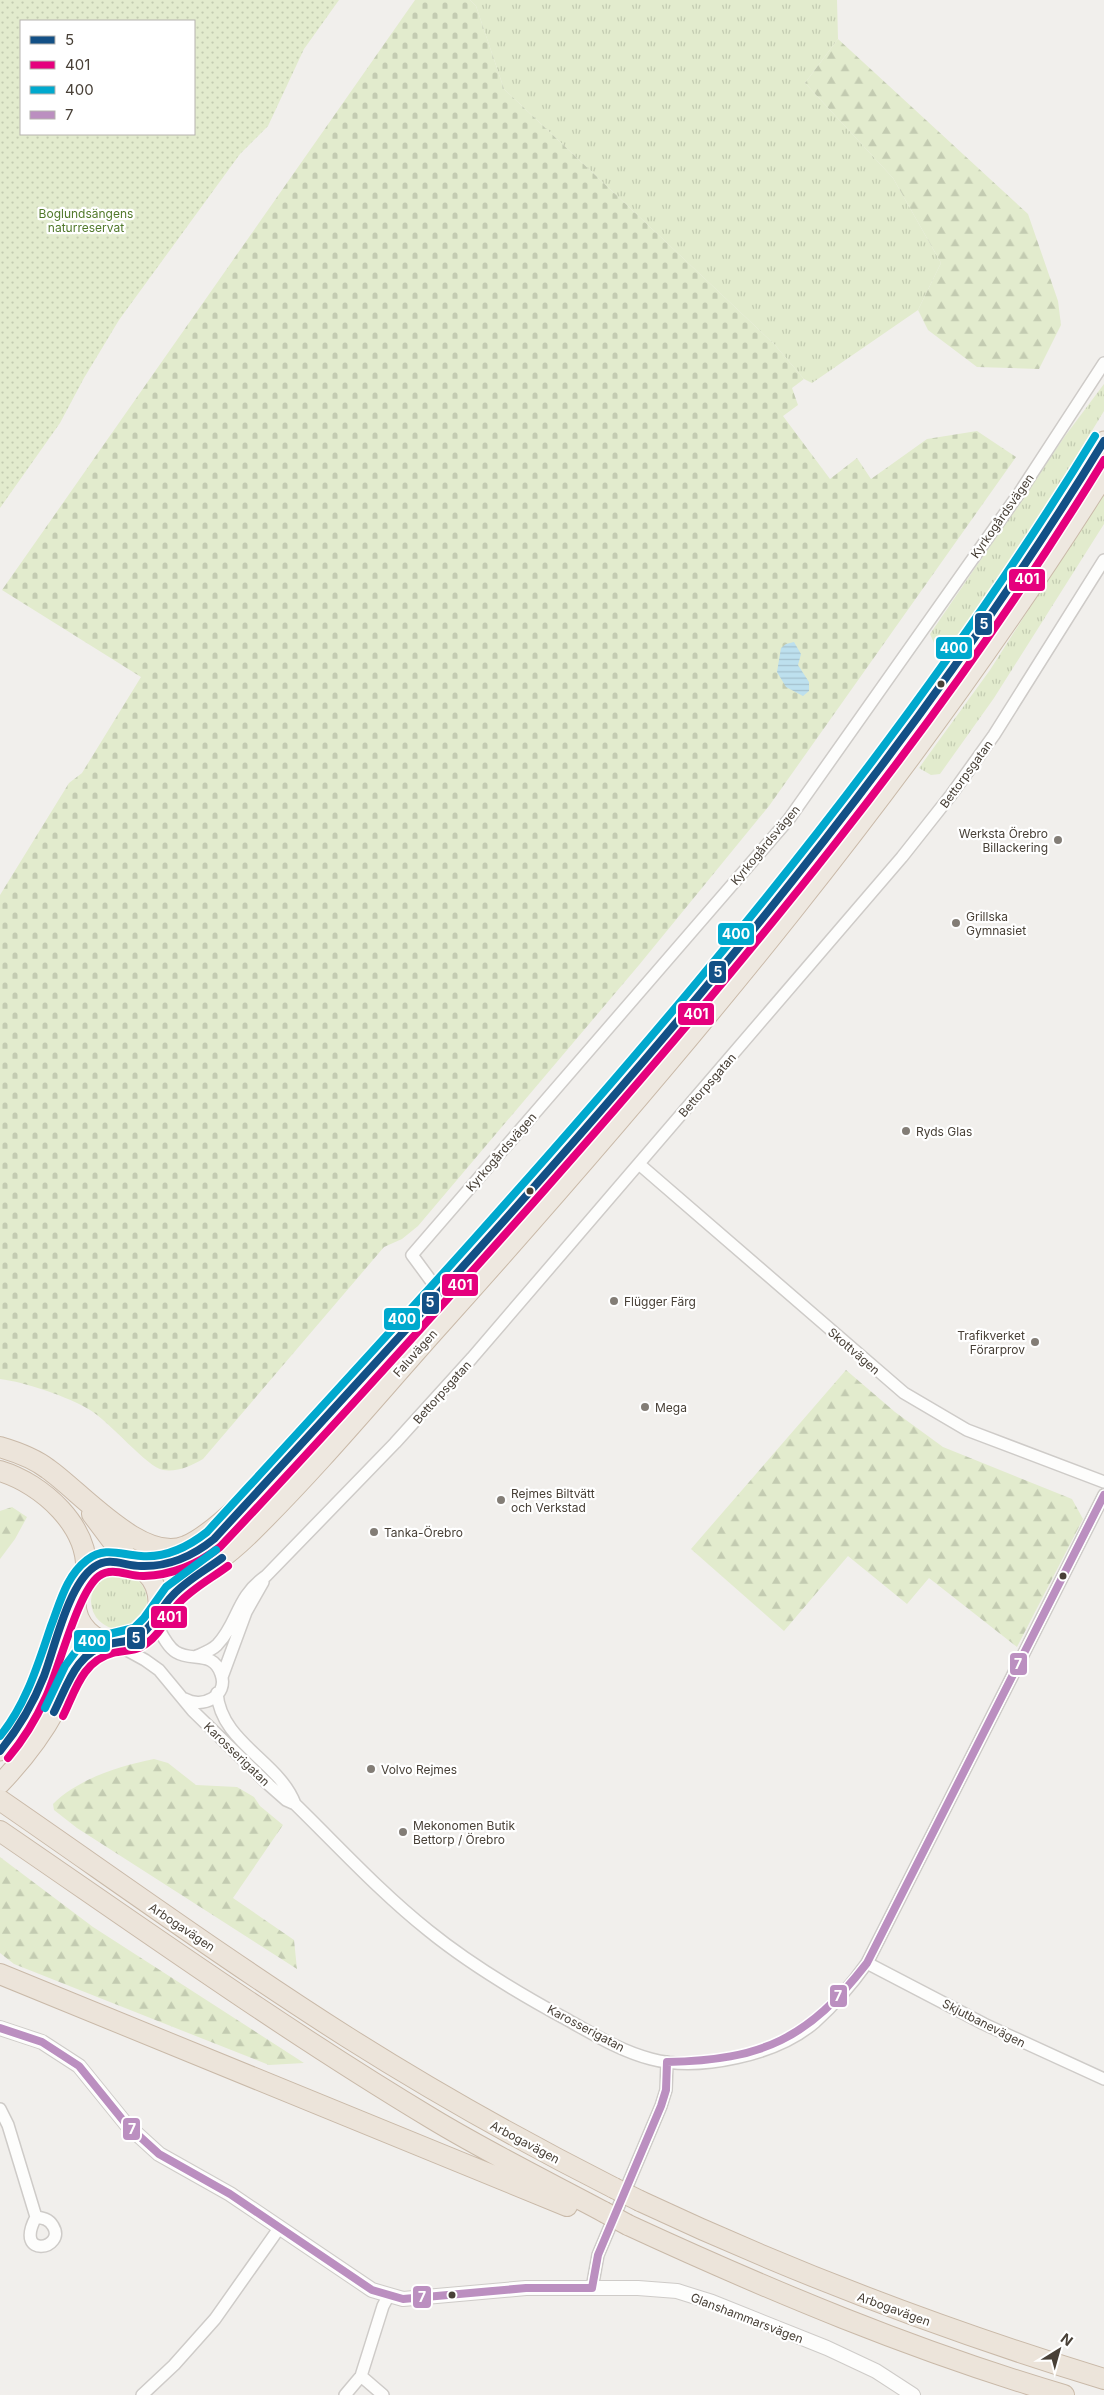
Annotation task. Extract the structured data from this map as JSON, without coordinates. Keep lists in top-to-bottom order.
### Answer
{
  "streets": {
    "highway": ["Faluvägen", "Arbogavägen"],
    "street": [
      "Kyrkogårdsvägen",
      "Bettorpsgatan",
      "Skottvägen",
      "Karosserigatan",
      "Skjutbanevägen",
      "Glanshammarsvägen"
    ]
  },
  "crossings": [
    ["Kyrkogårdsvägen", "Faluvägen"],
    ["Bettorpsgatan", "Skottvägen"],
    ["Faluvägen", "Karosserigatan"],
    ["Karosserigatan", "Skjutbanevägen"]
  ],
  "parks": ["Boglundsängens naturreservat"],
  "places": [
    "Werksta Örebro Billackering",
    "Grillska Gymnasiet",
    "Ryds Glas",
    "Flügger Färg",
    "Trafikverket Förarprov",
    "Mega",
    "Rejmes Biltvätt och Verkstad",
    "Tanka-Örebro",
    "Volvo Rejmes",
    "Mekonomen Butik Bettorp / Örebro"
  ],
  "lines": [
    "transit line 400",
    "transit line 5",
    "transit line 401",
    "transit line 7"
  ],
  "legend": [
    "5",
    "401",
    "400",
    "7"
  ],
  "north": "top right"
}
